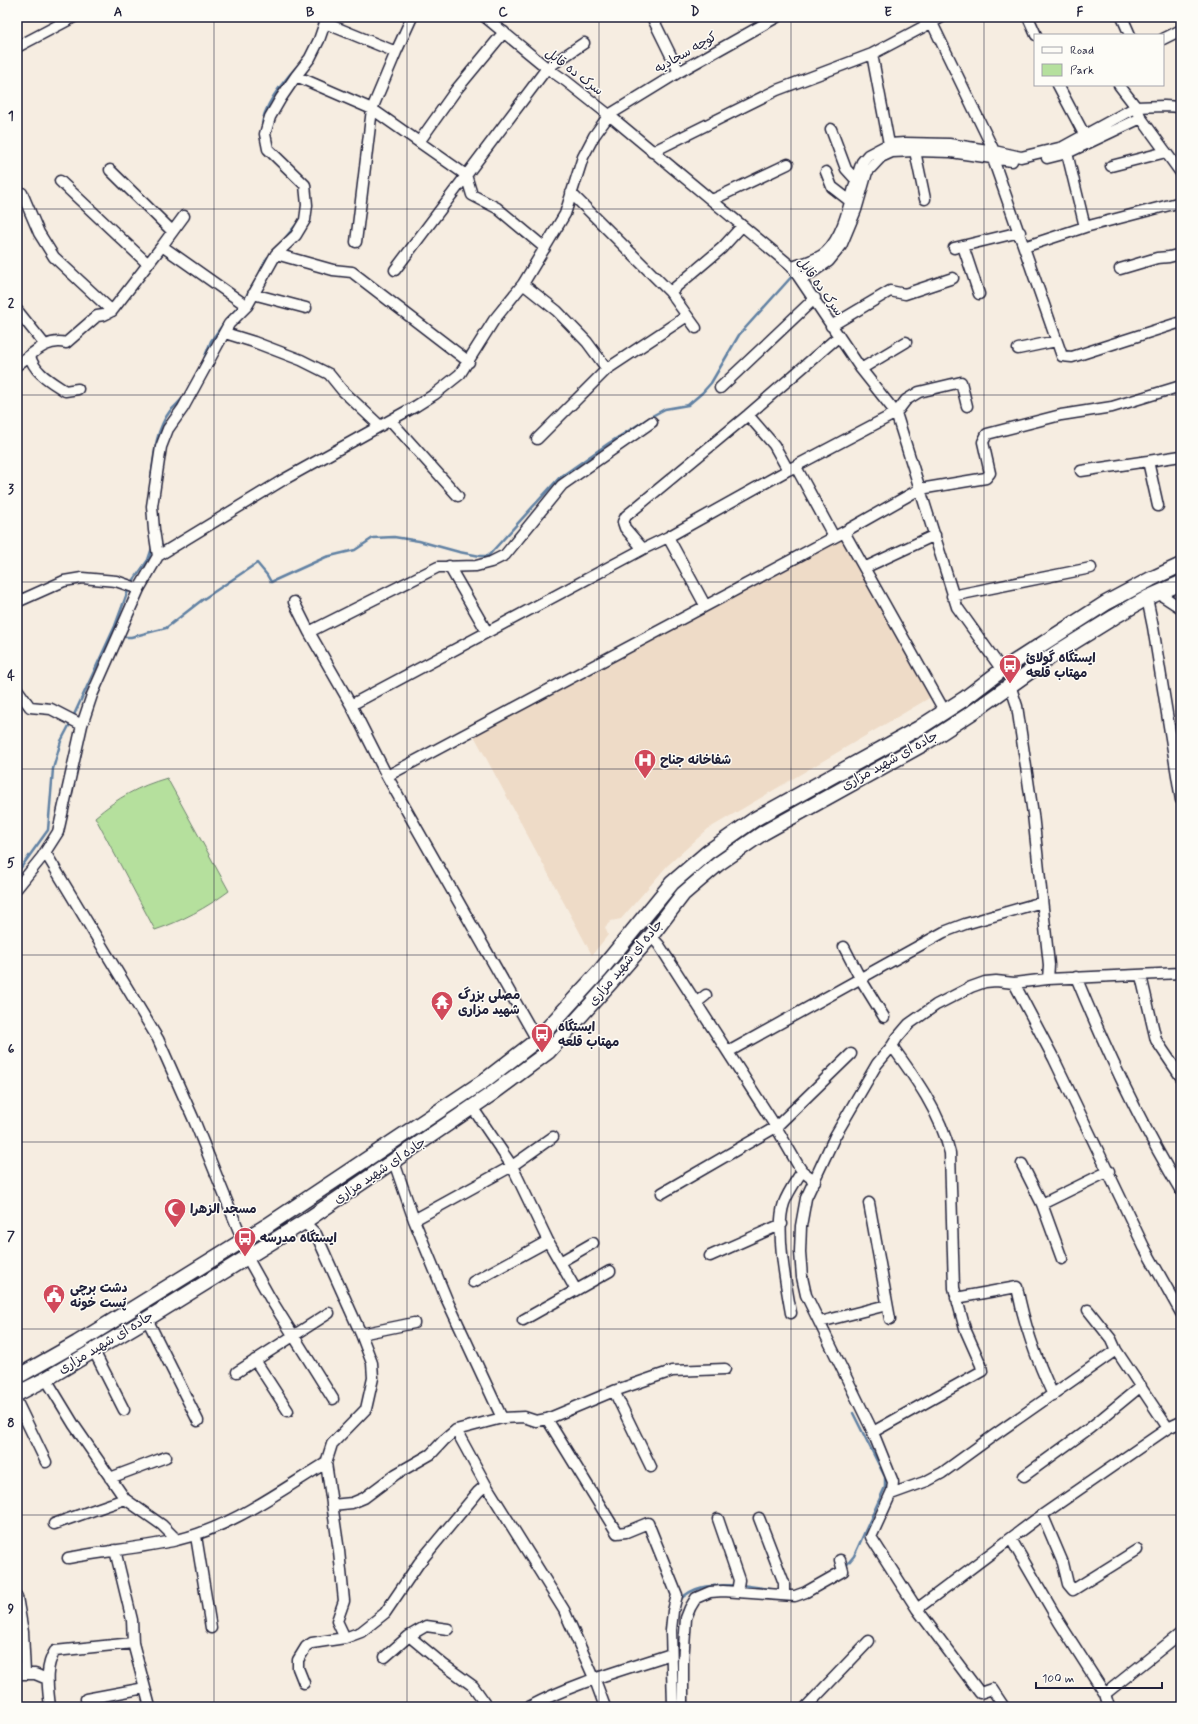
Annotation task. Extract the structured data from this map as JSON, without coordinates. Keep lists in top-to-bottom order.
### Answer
{
  "streets": {
    "main road": ["جاده ای شهید مزاری"],
    "street": ["کوچه سجادیه", "سرک ده قابل"]
  },
  "crossings": [
    ["کوچه سجادیه", "سرک ده قابل"],
    ["سرک ده قابل", "جاده ای شهید مزاری"]
  ],
  "places": {
    "bus stop": ["ایستگاه گولائ مهتاب قلعه", "ایستگاه مهتاب قلعه", "ایستگاه مدرسه"],
    "hospital": ["شفاخانه جناح"],
    "temple": ["مصلی بزرگ شهید مزاری"],
    "mosque": ["مسجد الزهرا"],
    "public building": ["دشت برچی پُست خونه"]
  },
  "legend": ["Road", "Park"],
  "scale_bar": "100 m",
  "grid": {
    "columns": [
      "A",
      "B",
      "C",
      "D",
      "E",
      "F"
    ],
    "rows": [
      "1",
      "2",
      "3",
      "4",
      "5",
      "6",
      "7",
      "8",
      "9"
    ]
  }
}
